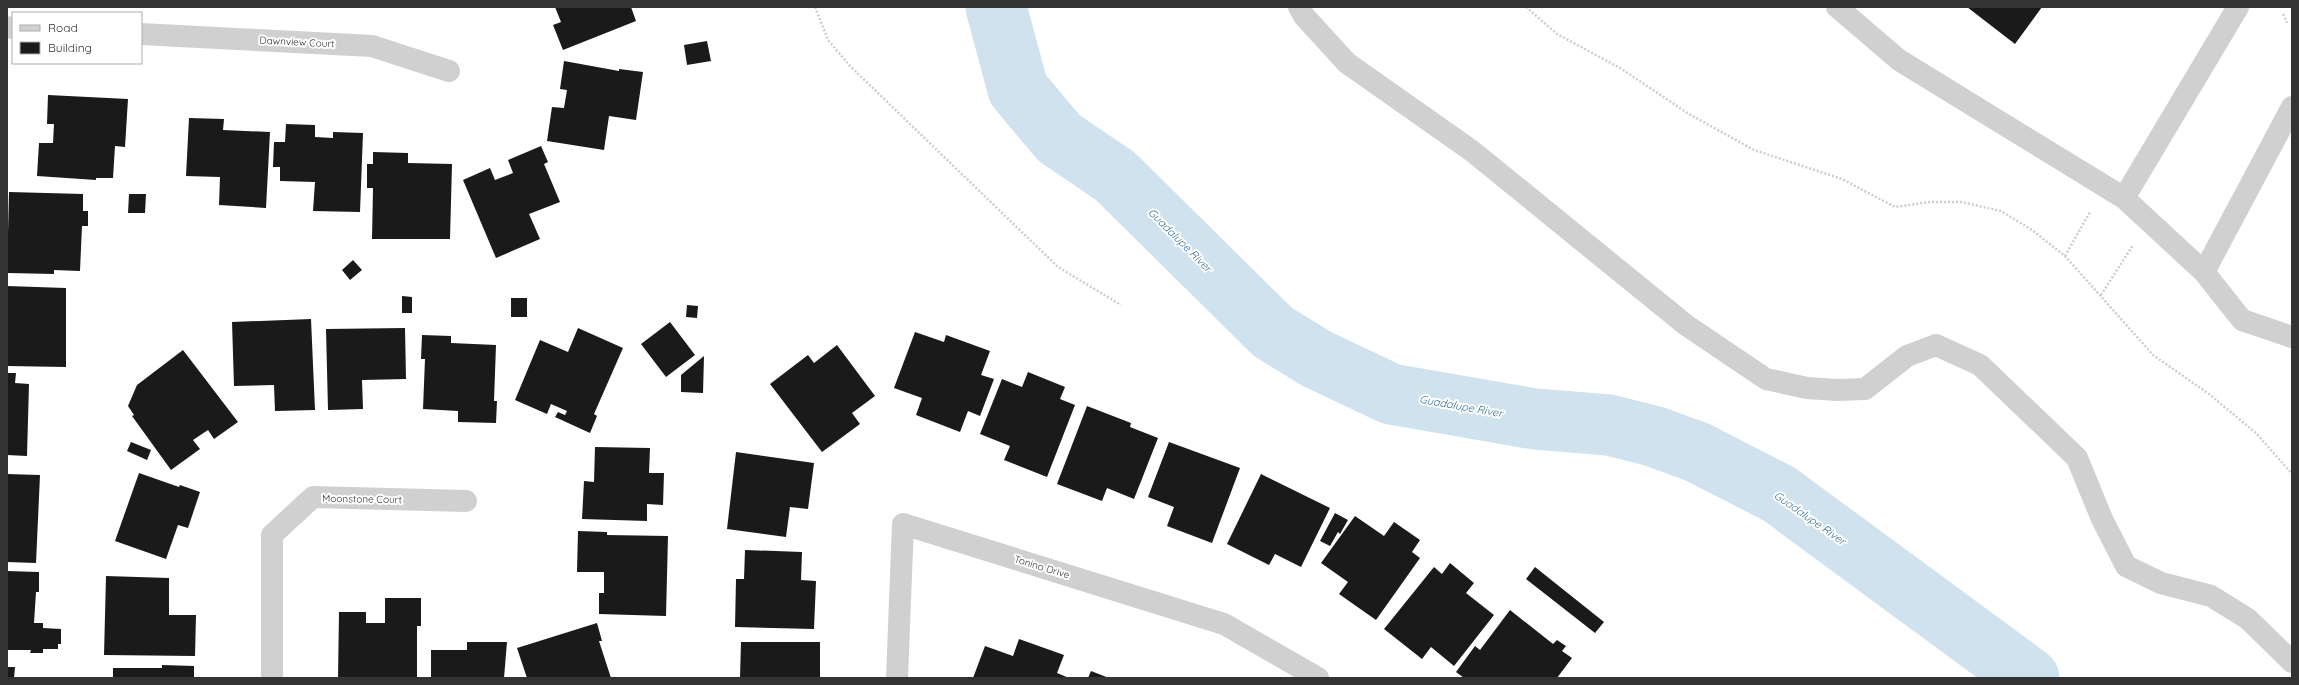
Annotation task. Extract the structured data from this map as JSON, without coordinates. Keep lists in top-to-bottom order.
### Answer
{
  "streets": {
    "street": ["Dawnview Court", "Moonstone Court", "Tonino Drive"]
  },
  "water": ["Guadalupe River"],
  "legend": ["Road", "Building"]
}
